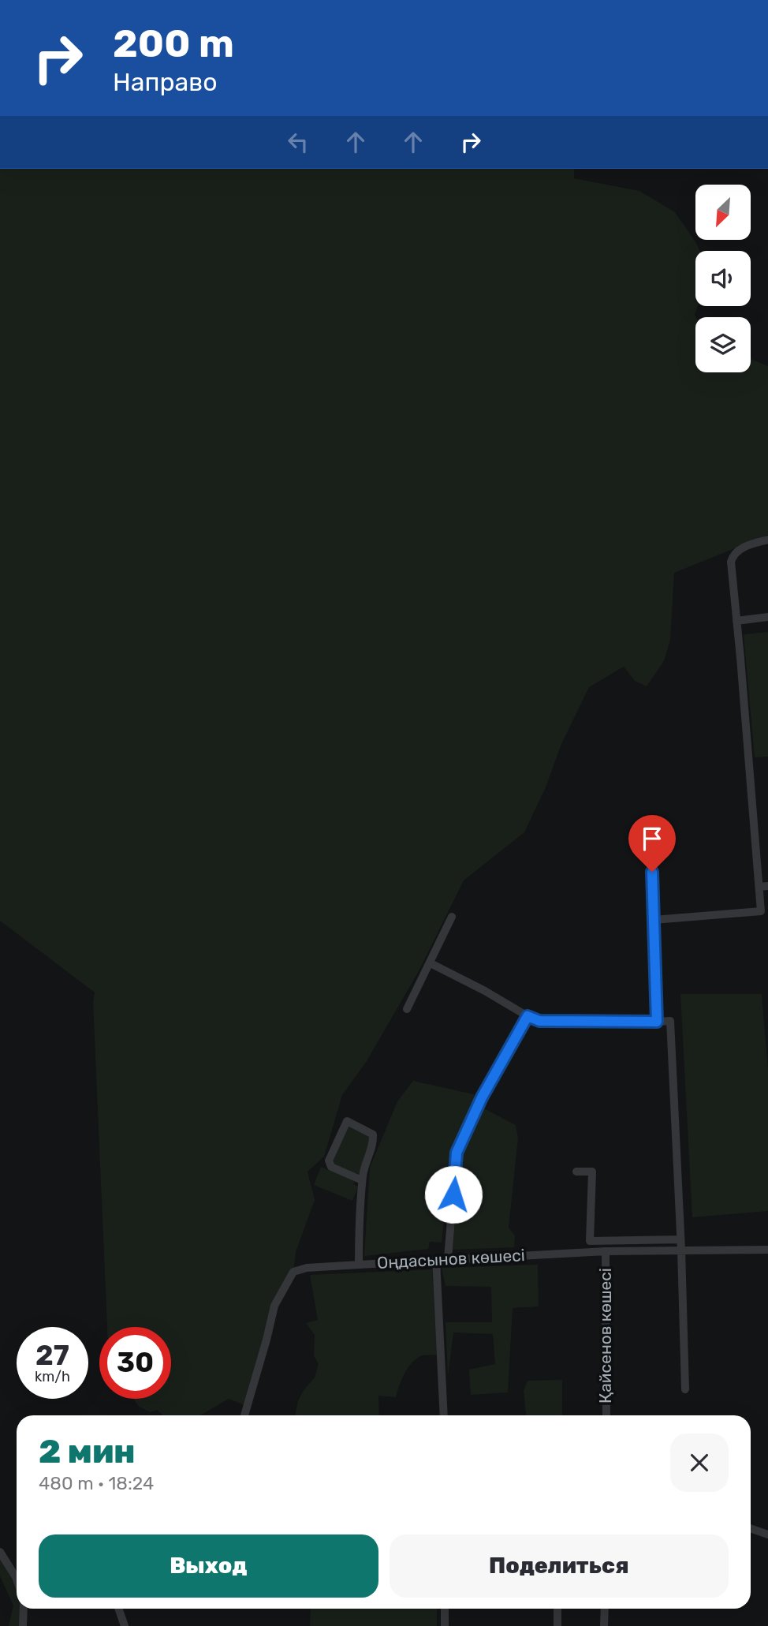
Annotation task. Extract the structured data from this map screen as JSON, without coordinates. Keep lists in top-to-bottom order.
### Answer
{
  "streets": {
    "street": ["Оңдасынов көшесі", "Қайсенов көшесі"]
  },
  "crossings": [
    ["Оңдасынов көшесі", "Қайсенов көшесі"]
  ],
  "north": "bottom left",
  "page": {
    "turn": ["200 m", "Направо"],
    "speed": "27 km/h",
    "limit": "30",
    "heading": ["2 мин", "480 m · 18:24"],
    "buttons": ["Выход", "Поделиться"]
  }
}
